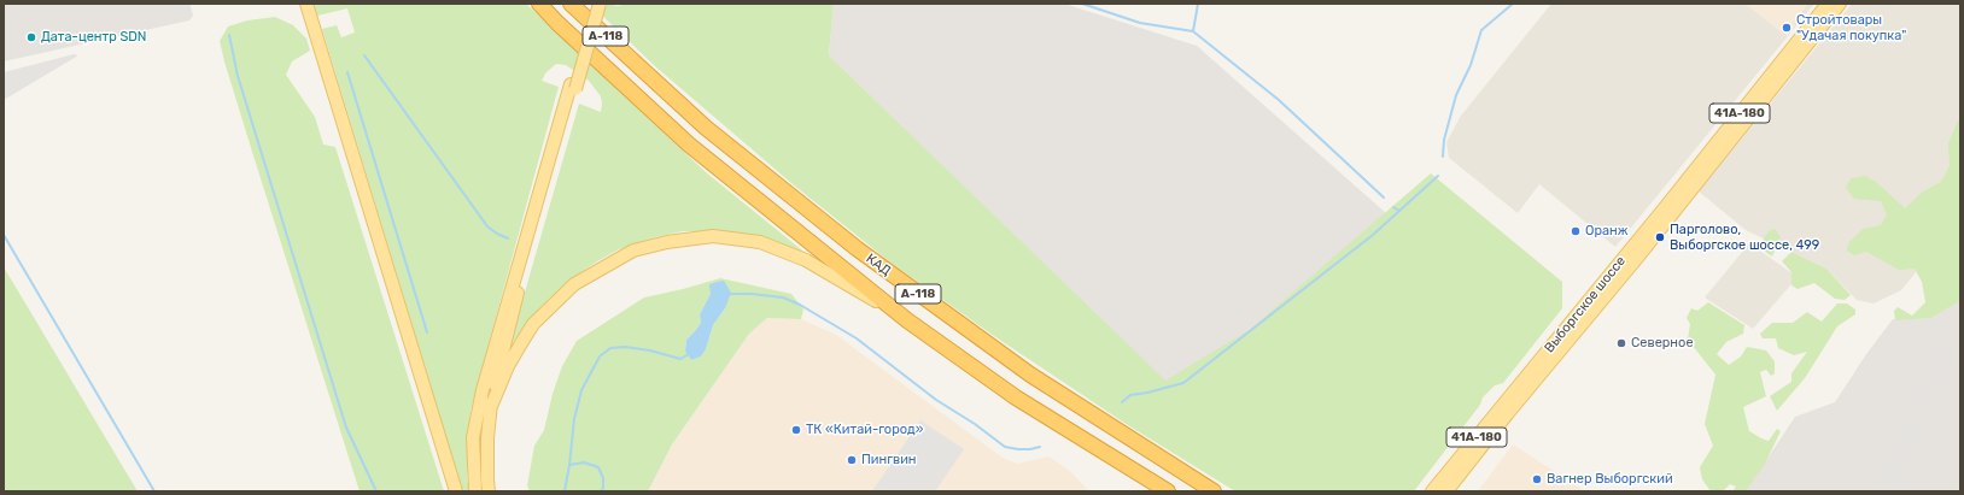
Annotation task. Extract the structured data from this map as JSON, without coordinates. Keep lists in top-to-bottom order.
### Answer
{
  "streets": {
    "highway": ["А-118", "КАД"],
    "main road": ["41А-180", "Выборгское шоссе"]
  },
  "places": [
    "Cтройтовары \"Удачая покупка\"",
    "Дата-центр SDN",
    "Оранж",
    "Парголово, Выборгское шоссе, 499",
    "Северное",
    "ТК «Китай-город»",
    "Пингвин",
    "Вагнер Выборгский"
  ]
}
